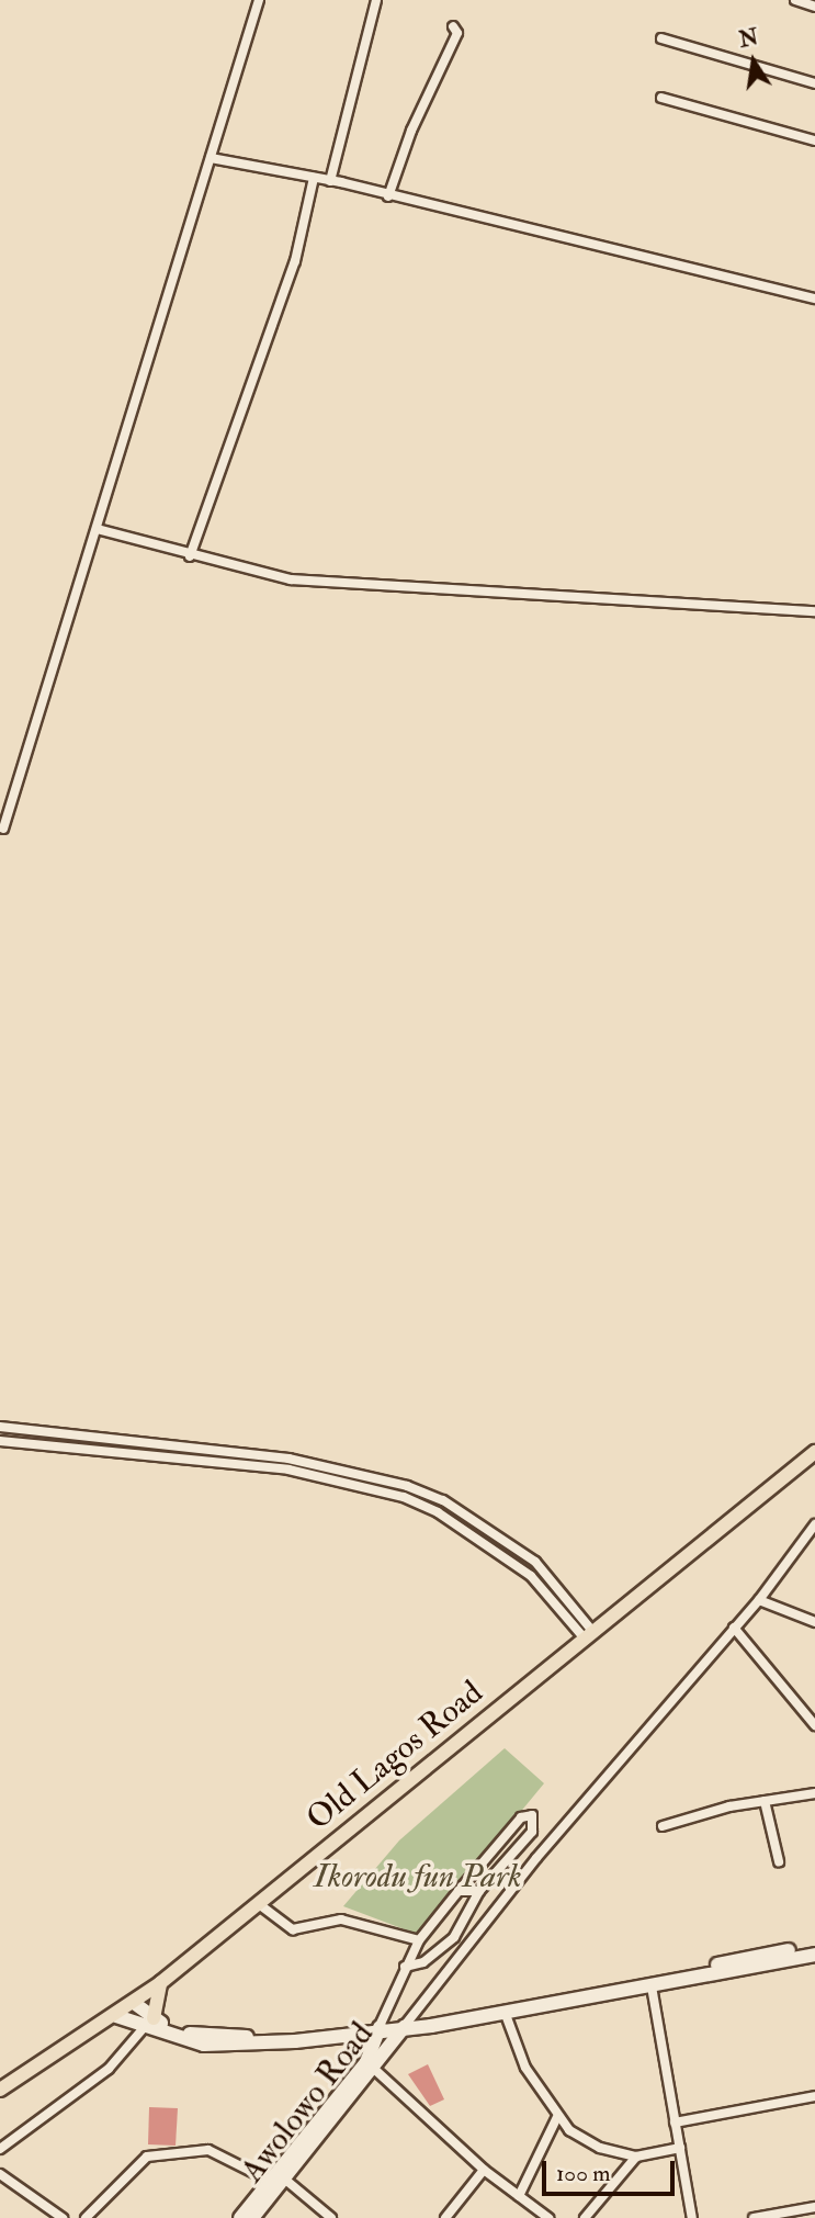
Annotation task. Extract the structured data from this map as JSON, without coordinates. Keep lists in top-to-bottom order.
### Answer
{
  "streets": {
    "main road": ["Old Lagos Road", "Awolowo Road"]
  },
  "parks": ["Ikorodu fun Park"],
  "scale_bar": "100 m",
  "north": "top"
}
